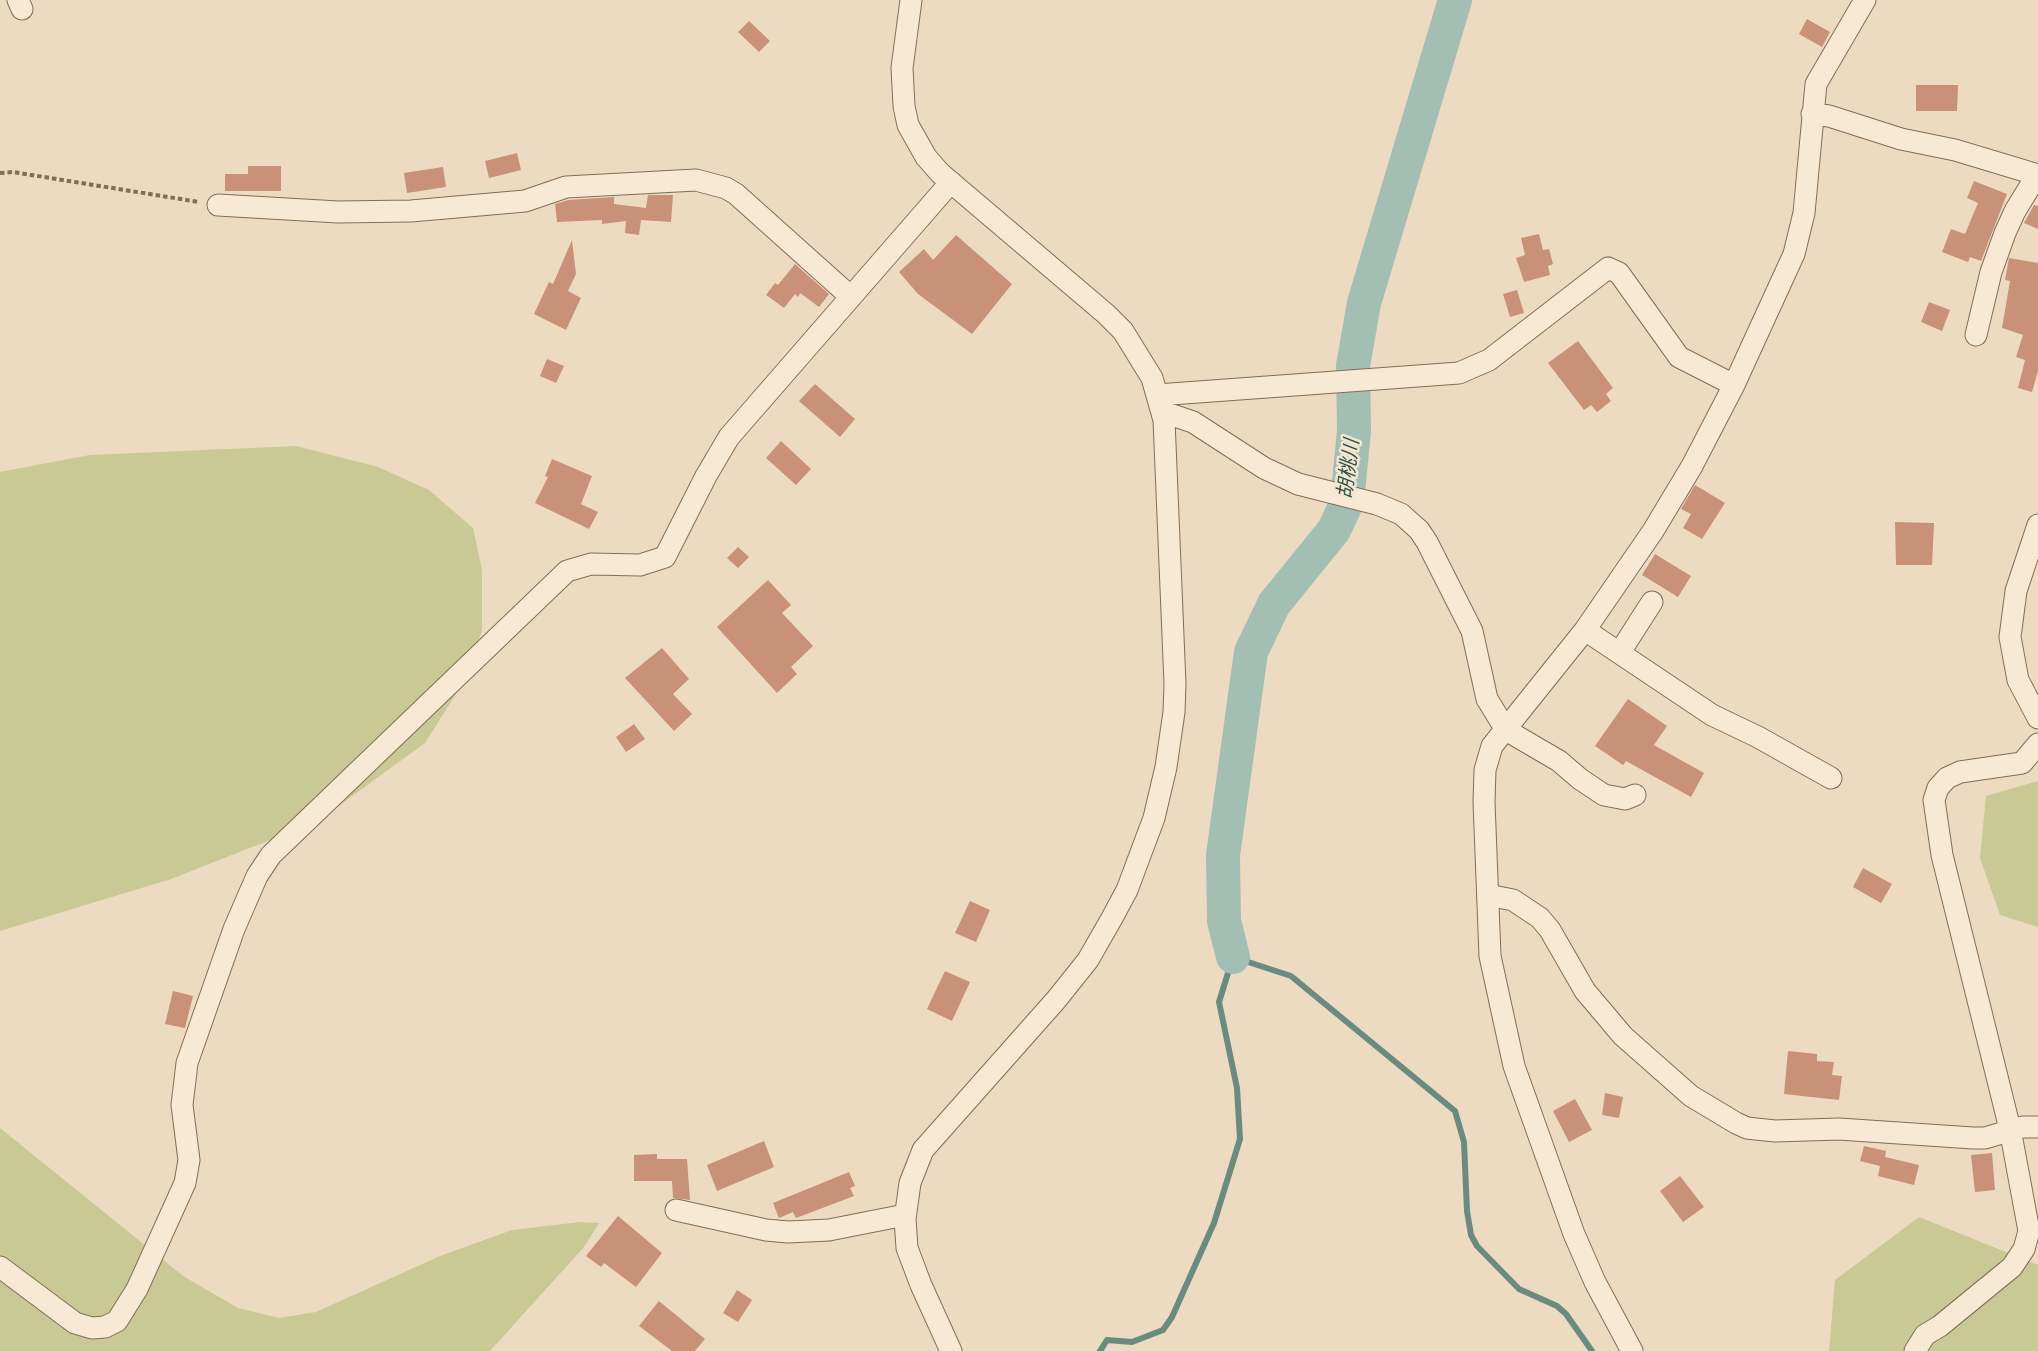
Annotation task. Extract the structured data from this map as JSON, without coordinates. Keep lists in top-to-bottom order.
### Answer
{
  "water": ["胡桃川"]
}
